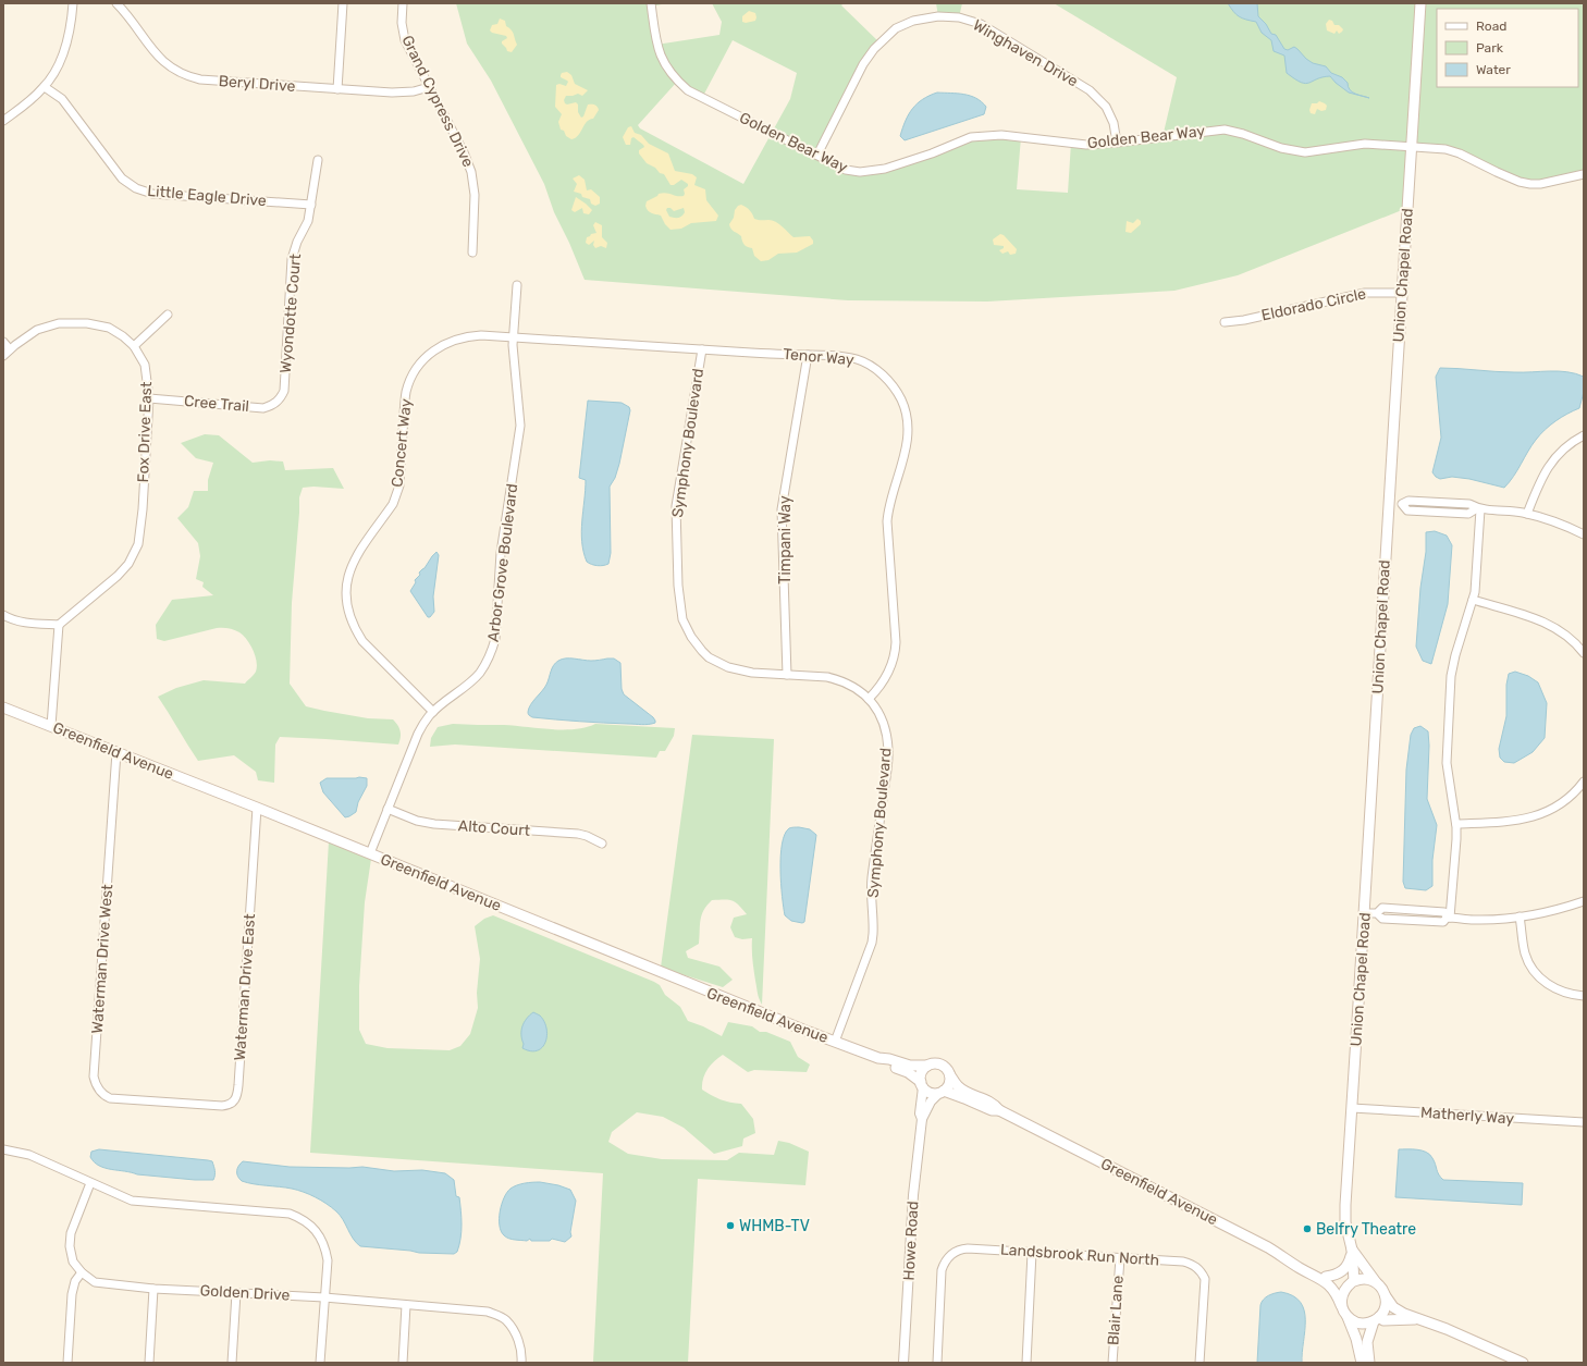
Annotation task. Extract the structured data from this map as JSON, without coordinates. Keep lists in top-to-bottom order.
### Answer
{
  "streets": {
    "main road": ["Union Chapel Road", "Greenfield Avenue"],
    "street": [
      "Winghaven Drive",
      "Beryl Drive",
      "Grand Cypress Drive",
      "Golden Bear Way",
      "Little Eagle Drive",
      "Eldorado Circle",
      "Wyondotte Court",
      "Tenor Way",
      "Cree Trail",
      "Fox Drive East",
      "Concert Way",
      "Symphony Boulevard",
      "Timpani Way",
      "Arbor Grove Boulevard",
      "Alto Court",
      "Waterman Drive West",
      "Waterman Drive East",
      "Matherly Way",
      "Howe Road",
      "Landsbrook Run North",
      "Golden Drive",
      "Blair Lane"
    ]
  },
  "crossings": [
    ["Winghaven Drive", "Golden Bear Way"],
    ["Beryl Drive", "Grand Cypress Drive"],
    ["Golden Bear Way", "Union Chapel Road"],
    ["Little Eagle Drive", "Wyondotte Court"],
    ["Union Chapel Road", "Eldorado Circle"],
    ["Union Chapel Road", "Greenfield Avenue"],
    ["Union Chapel Road", "Matherly Way"],
    ["Wyondotte Court", "Cree Trail"],
    ["Tenor Way", "Concert Way"],
    ["Tenor Way", "Symphony Boulevard"],
    ["Tenor Way", "Timpani Way"],
    ["Tenor Way", "Arbor Grove Boulevard"],
    ["Cree Trail", "Fox Drive East"],
    ["Concert Way", "Arbor Grove Boulevard"],
    ["Symphony Boulevard", "Timpani Way"],
    ["Symphony Boulevard", "Greenfield Avenue"],
    ["Arbor Grove Boulevard", "Greenfield Avenue"],
    ["Arbor Grove Boulevard", "Alto Court"],
    ["Greenfield Avenue", "Waterman Drive West"],
    ["Greenfield Avenue", "Waterman Drive East"],
    ["Greenfield Avenue", "Howe Road"],
    ["Waterman Drive West", "Waterman Drive East"],
    ["Landsbrook Run North", "Blair Lane"]
  ],
  "places": ["WHMB-TV", "Belfry Theatre"],
  "legend": ["Road", "Park", "Water"]
}
